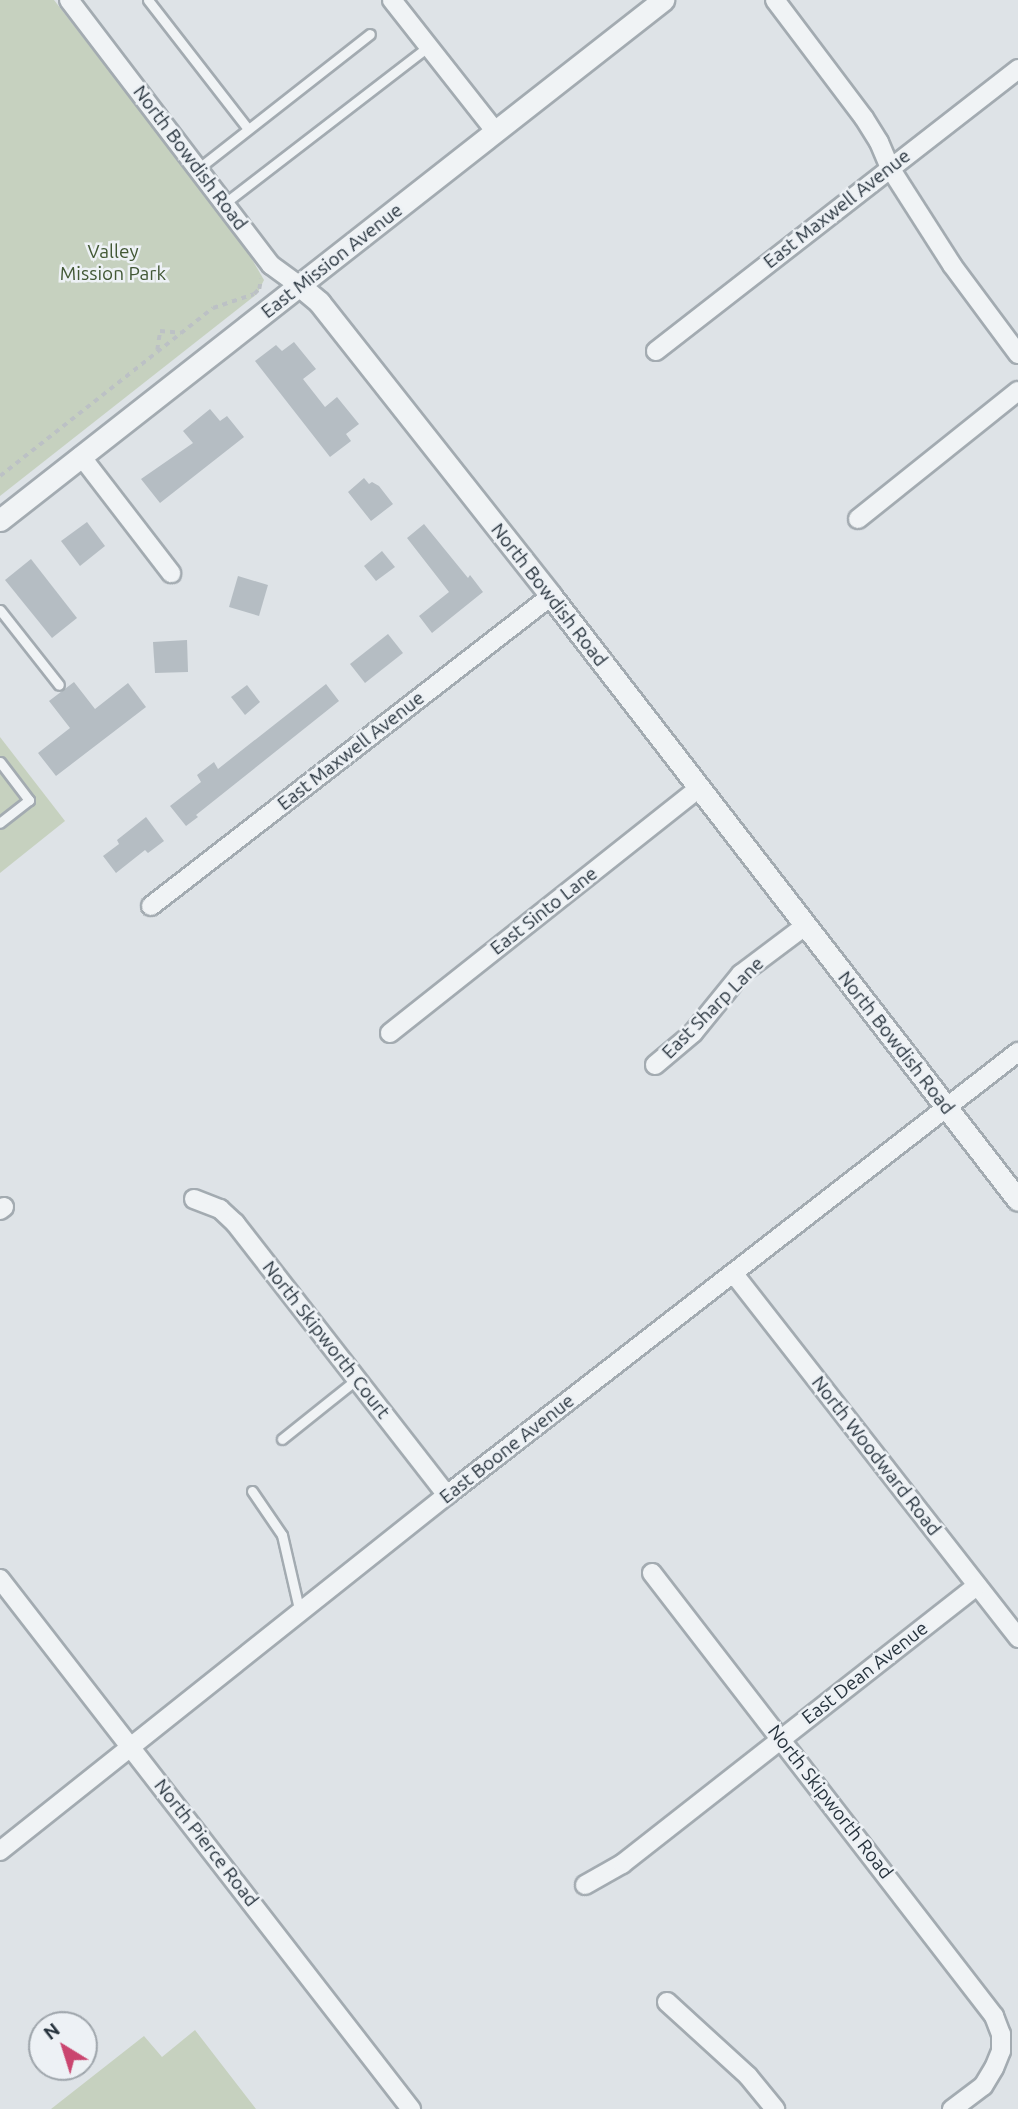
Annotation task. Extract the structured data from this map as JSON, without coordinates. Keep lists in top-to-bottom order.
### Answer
{
  "streets": {
    "street": [
      "North Bowdish Road",
      "East Maxwell Avenue",
      "East Mission Avenue",
      "East Sinto Lane",
      "East Sharp Lane",
      "North Skipworth Court",
      "East Boone Avenue",
      "North Woodward Road",
      "East Dean Avenue",
      "North Skipworth Road",
      "North Pierce Road"
    ]
  },
  "crossings": [
    ["North Bowdish Road", "East Maxwell Avenue"],
    ["North Bowdish Road", "East Mission Avenue"],
    ["North Bowdish Road", "East Sinto Lane"],
    ["North Bowdish Road", "East Sharp Lane"],
    ["North Bowdish Road", "East Boone Avenue"],
    ["North Skipworth Court", "East Boone Avenue"],
    ["East Boone Avenue", "North Woodward Road"],
    ["East Boone Avenue", "North Pierce Road"],
    ["North Woodward Road", "East Dean Avenue"],
    ["East Dean Avenue", "North Skipworth Road"]
  ],
  "parks": ["Valley Mission Park"],
  "north": "top left"
}
